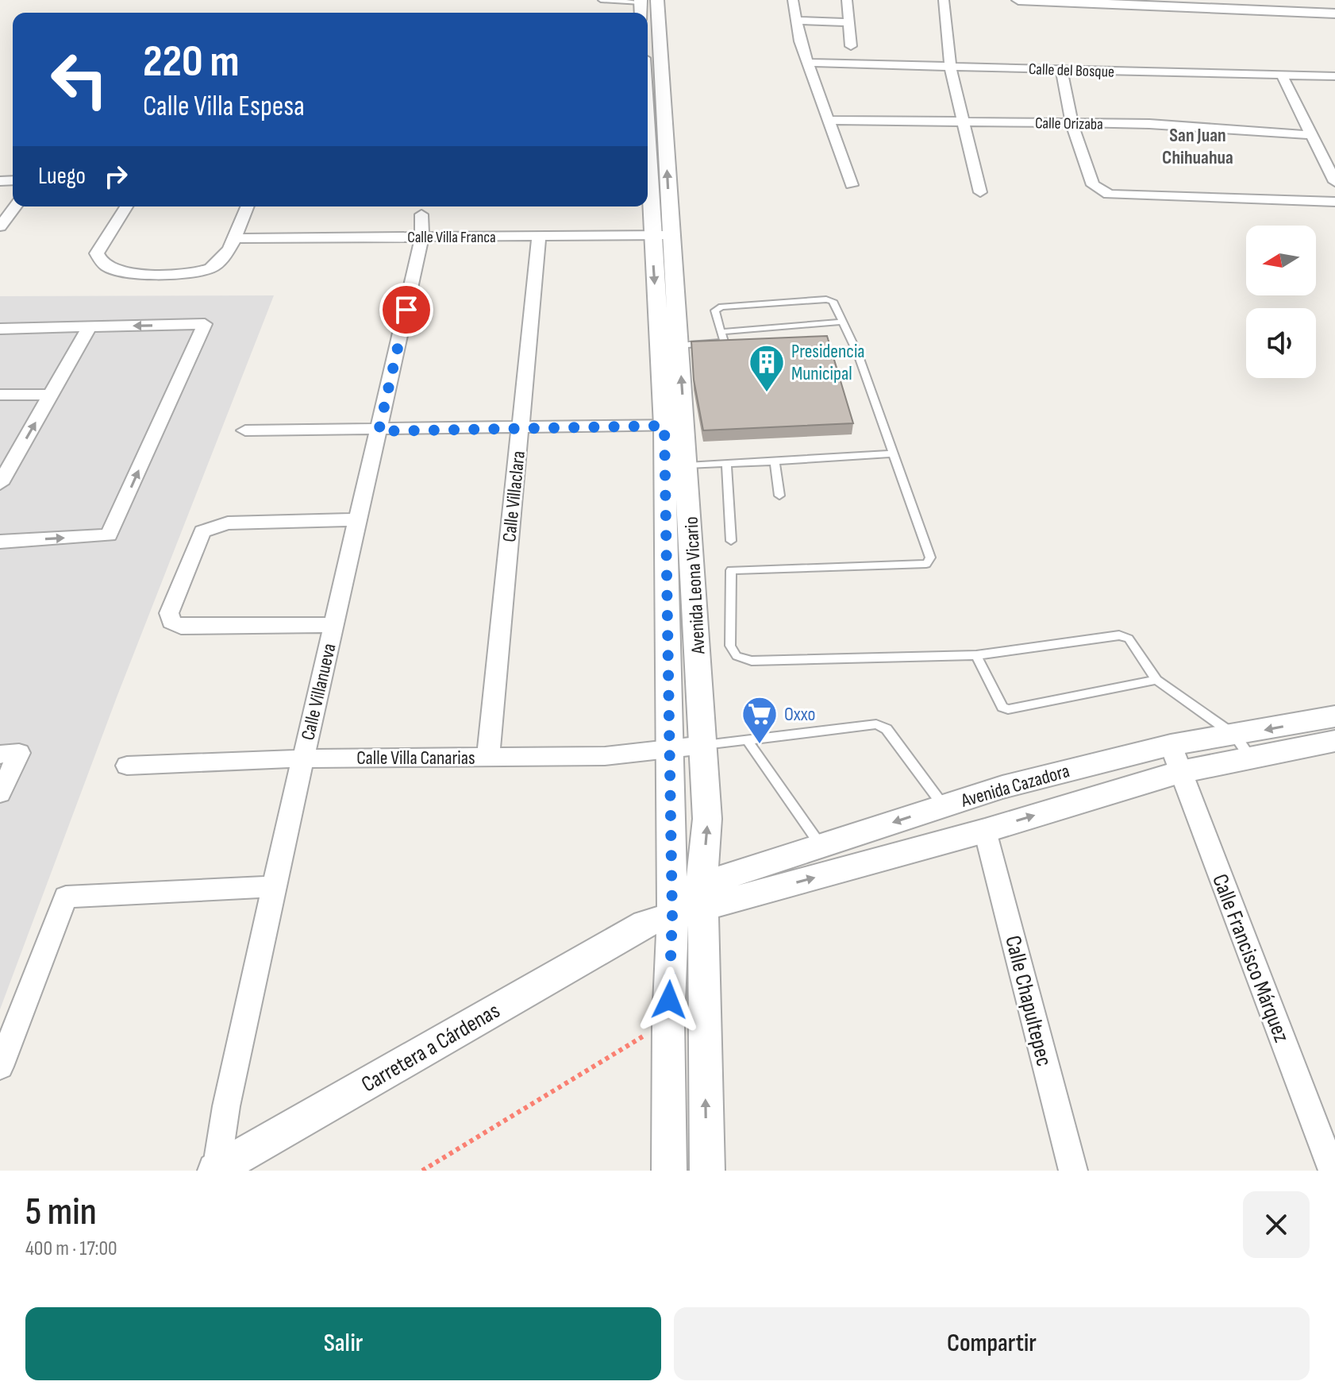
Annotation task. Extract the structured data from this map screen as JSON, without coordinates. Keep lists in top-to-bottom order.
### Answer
{
  "streets": {
    "street": [
      "Calle del Bosque",
      "Calle Orizaba",
      "Calle Villa Franca",
      "Calle Villaclara",
      "Avenida Leona Vicario",
      "Calle Villanueva",
      "Calle Villa Canarias",
      "Avenida Cazadora",
      "Calle Francisco Márquez",
      "Calle Chapultepec",
      "Carretera a Cárdenas"
    ]
  },
  "crossings": [
    ["Calle Villa Franca", "Calle Villaclara"],
    ["Calle Villa Franca", "Avenida Leona Vicario"],
    ["Calle Villa Franca", "Calle Villanueva"],
    ["Calle Villaclara", "Calle Villa Canarias"],
    ["Avenida Leona Vicario", "Calle Villa Canarias"],
    ["Avenida Leona Vicario", "Avenida Cazadora"],
    ["Avenida Leona Vicario", "Carretera a Cárdenas"],
    ["Calle Villanueva", "Calle Villa Canarias"],
    ["Calle Villanueva", "Carretera a Cárdenas"],
    ["Avenida Cazadora", "Calle Francisco Márquez"],
    ["Avenida Cazadora", "Calle Chapultepec"],
    ["Avenida Cazadora", "Carretera a Cárdenas"]
  ],
  "districts": ["San Juan Chihuahua"],
  "places": {
    "building": ["Presidencia Municipal"],
    "supermarket": ["Oxxo"]
  },
  "north": "left",
  "page": {
    "turn": ["220 m", "Calle Villa Espesa"],
    "then": "Luego",
    "heading": ["5 min", "400 m · 17:00"],
    "buttons": ["Salir", "Compartir"]
  }
}
